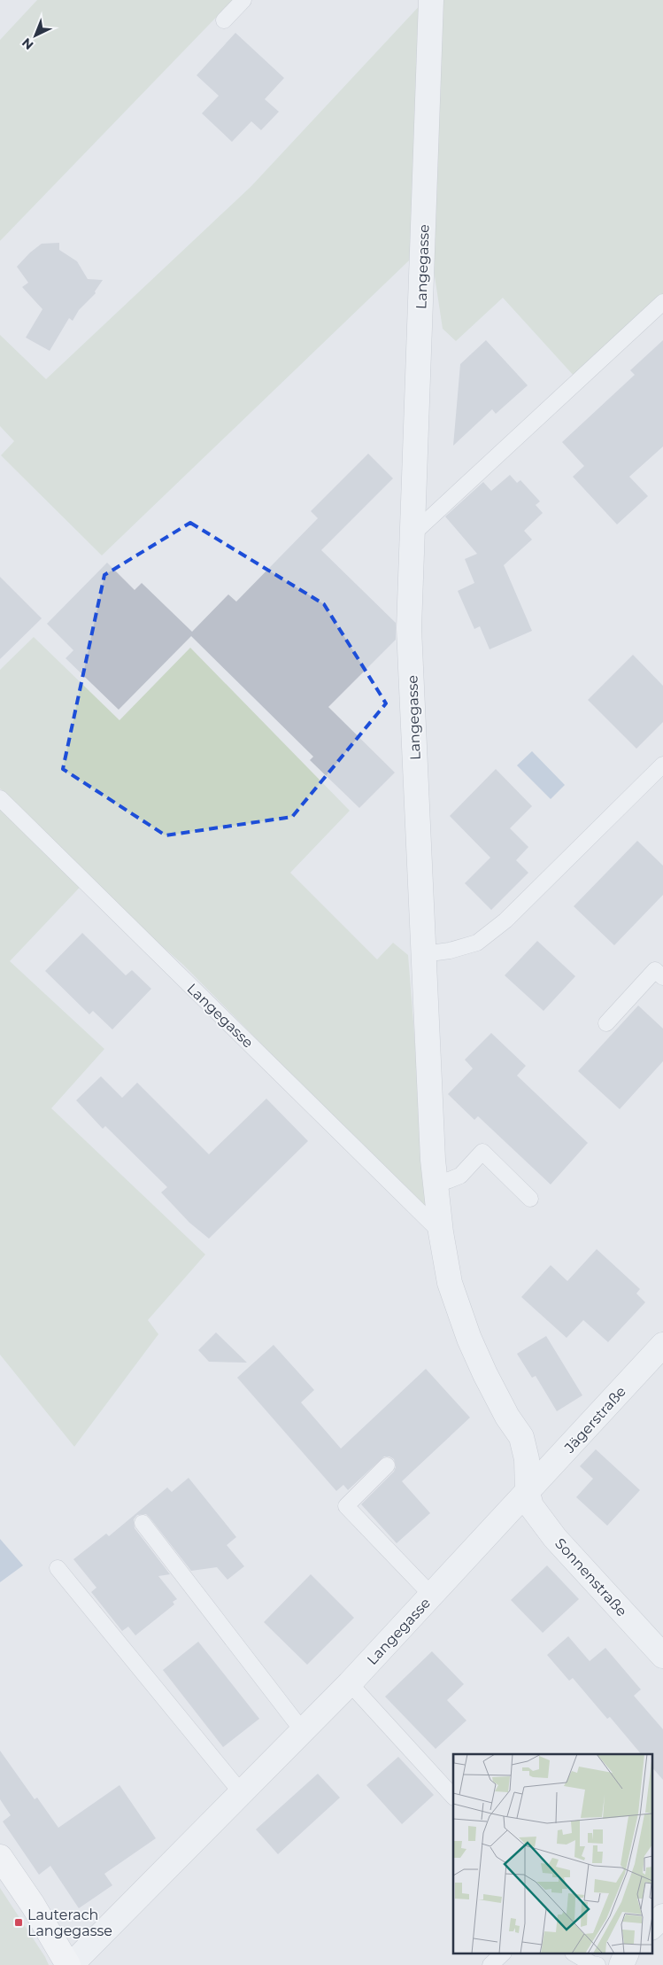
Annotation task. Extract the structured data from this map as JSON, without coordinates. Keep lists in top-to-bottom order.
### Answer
{
  "streets": {
    "street": ["Langegasse", "Jägerstraße", "Sonnenstraße"]
  },
  "crossings": [
    ["Langegasse", "Jägerstraße"],
    ["Langegasse", "Sonnenstraße"],
    ["Jägerstraße", "Sonnenstraße"]
  ],
  "places": {
    "transit": ["Lauterach Langegasse"]
  },
  "north": "bottom left"
}
